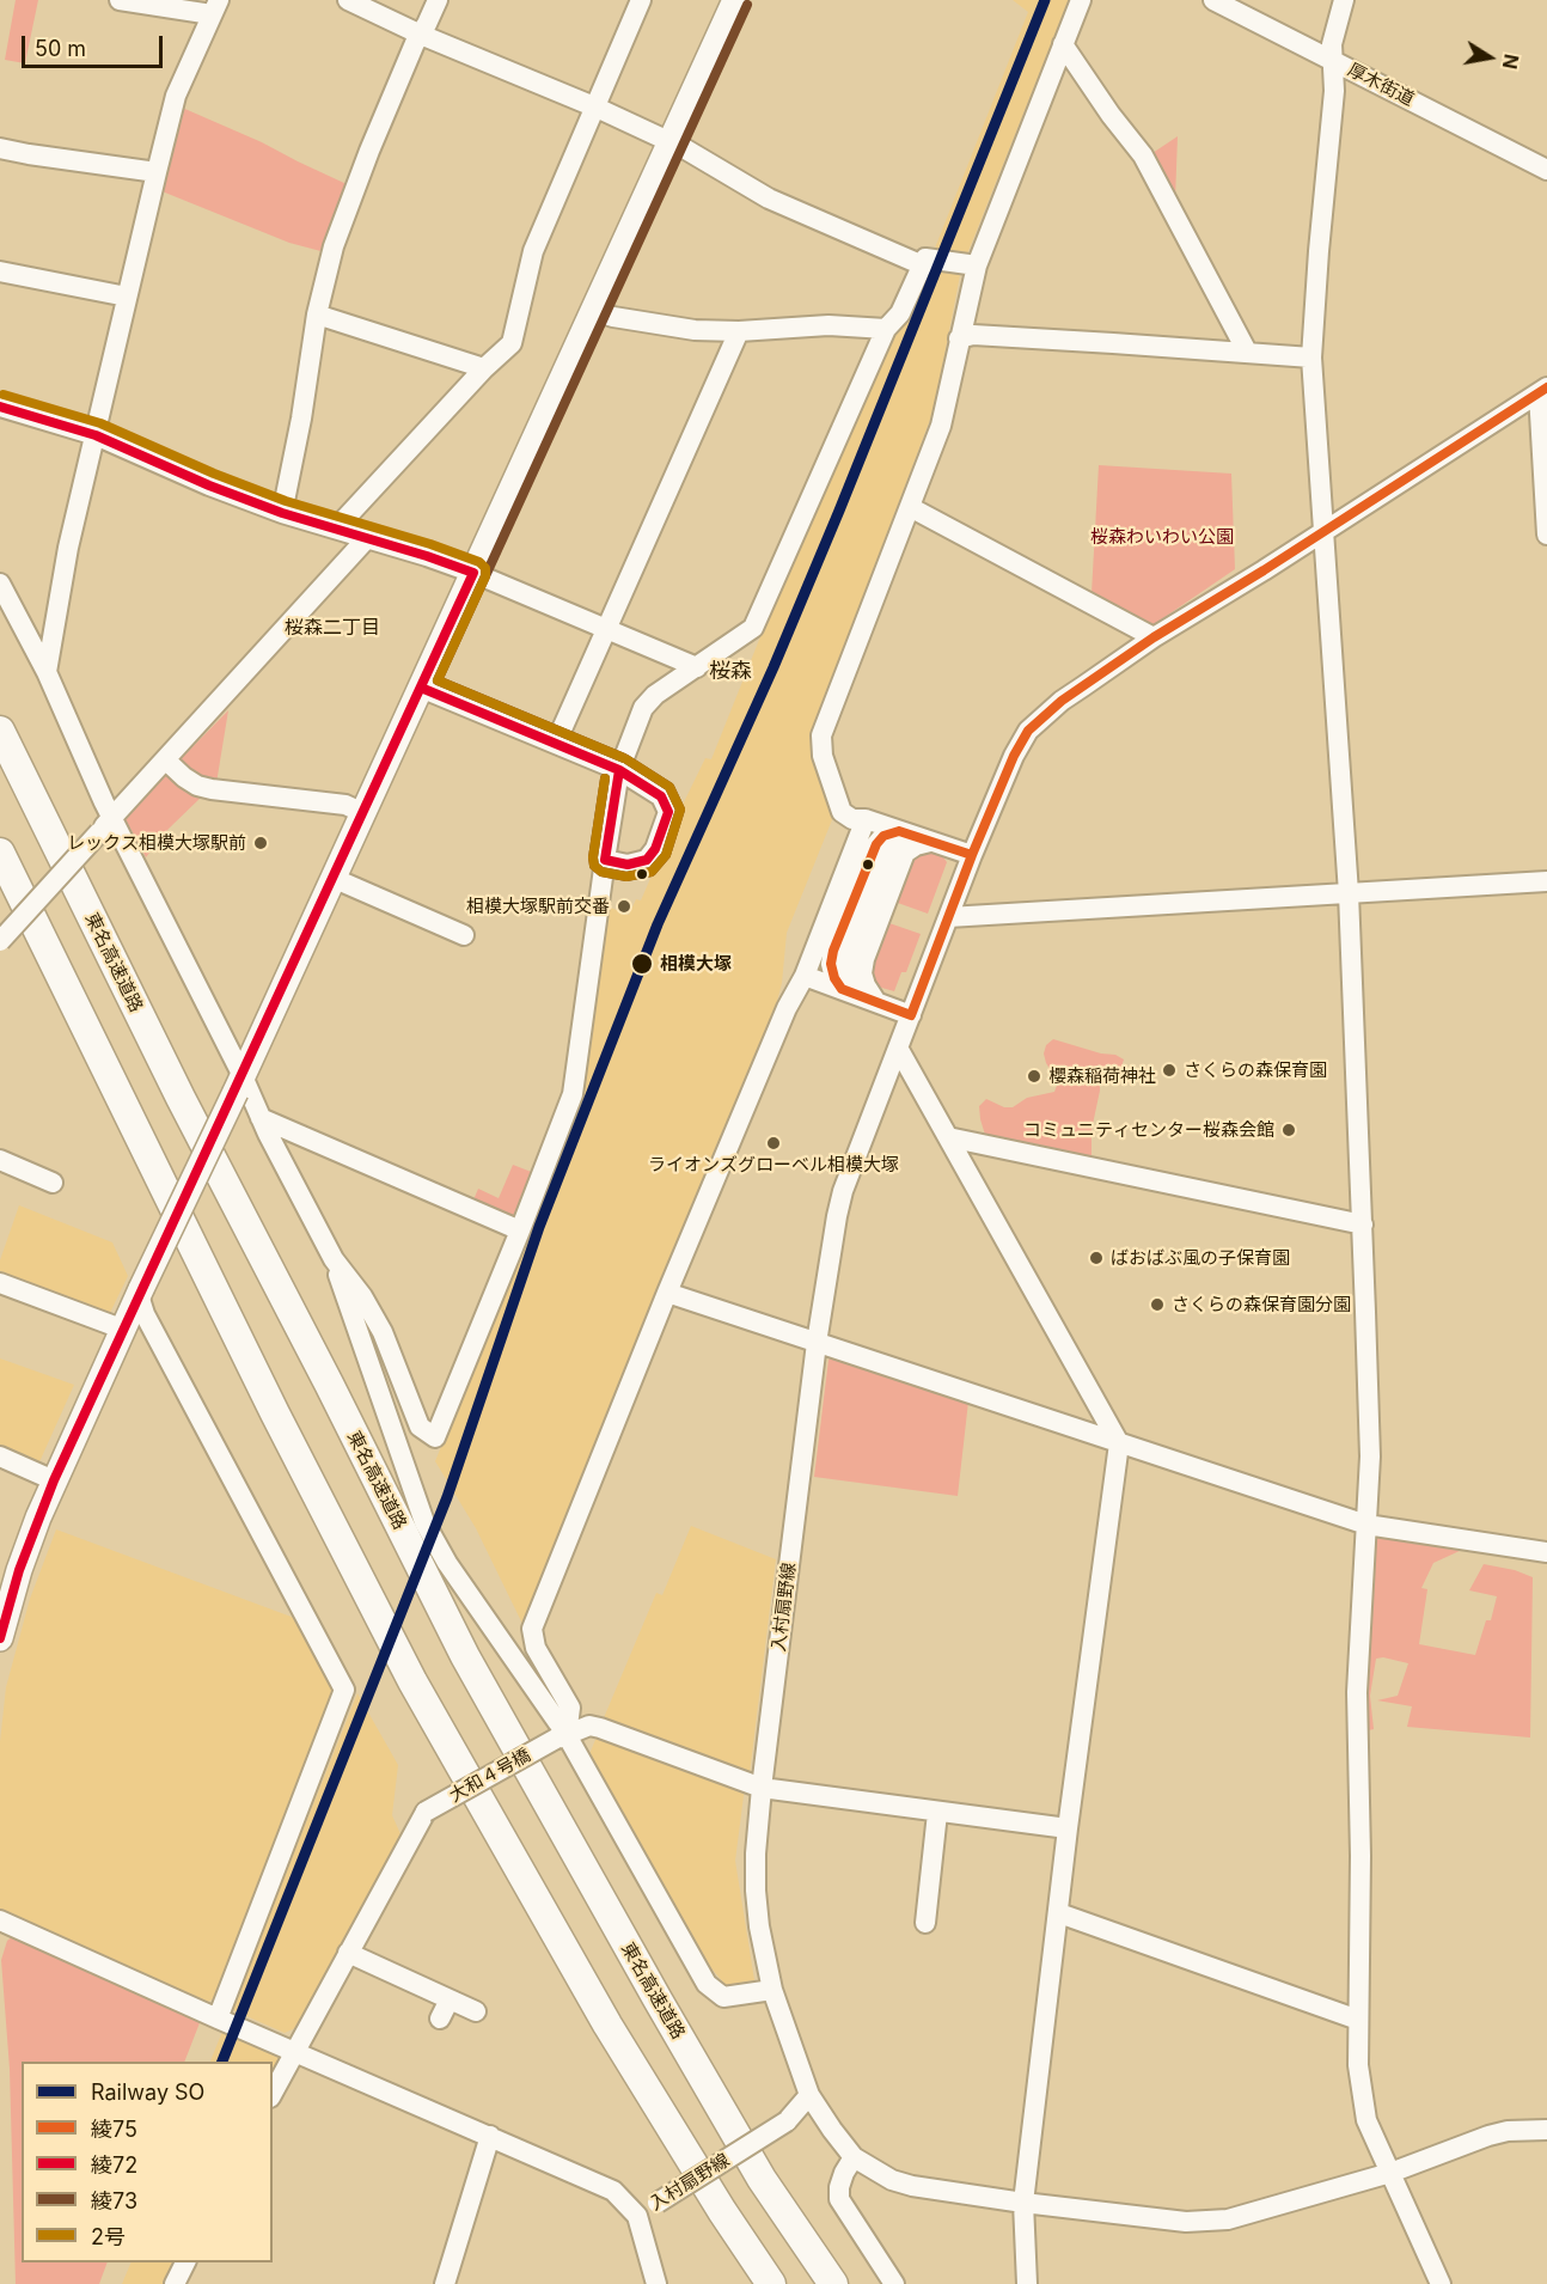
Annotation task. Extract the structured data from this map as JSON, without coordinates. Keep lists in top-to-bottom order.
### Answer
{
  "streets": {
    "highway": ["東名高速道路"],
    "street": ["厚木街道", "入村扇野線", "大和４号橋"]
  },
  "crossings": [
    ["入村扇野線", "大和４号橋"]
  ],
  "districts": ["桜森二丁目", "桜森"],
  "parks": ["桜森わいわい公園"],
  "places": [
    "レックス相模大塚駅前",
    "相模大塚駅前交番",
    "相模大塚",
    "さくらの森保育園",
    "櫻森稲荷神社",
    "コミュニティセンター桜森会館",
    "ライオンズグローベル相模大塚",
    "ばおばぶ風の子保育園",
    "さくらの森保育園分園"
  ],
  "lines": [
    "rail line SO",
    "transit line 綾73",
    "transit line 綾75",
    "transit line 2号",
    "transit line 綾72"
  ],
  "legend": [
    "Railway SO",
    "綾75",
    "綾72",
    "綾73",
    "2号"
  ],
  "scale_bar": "50 m",
  "north": "right"
}
